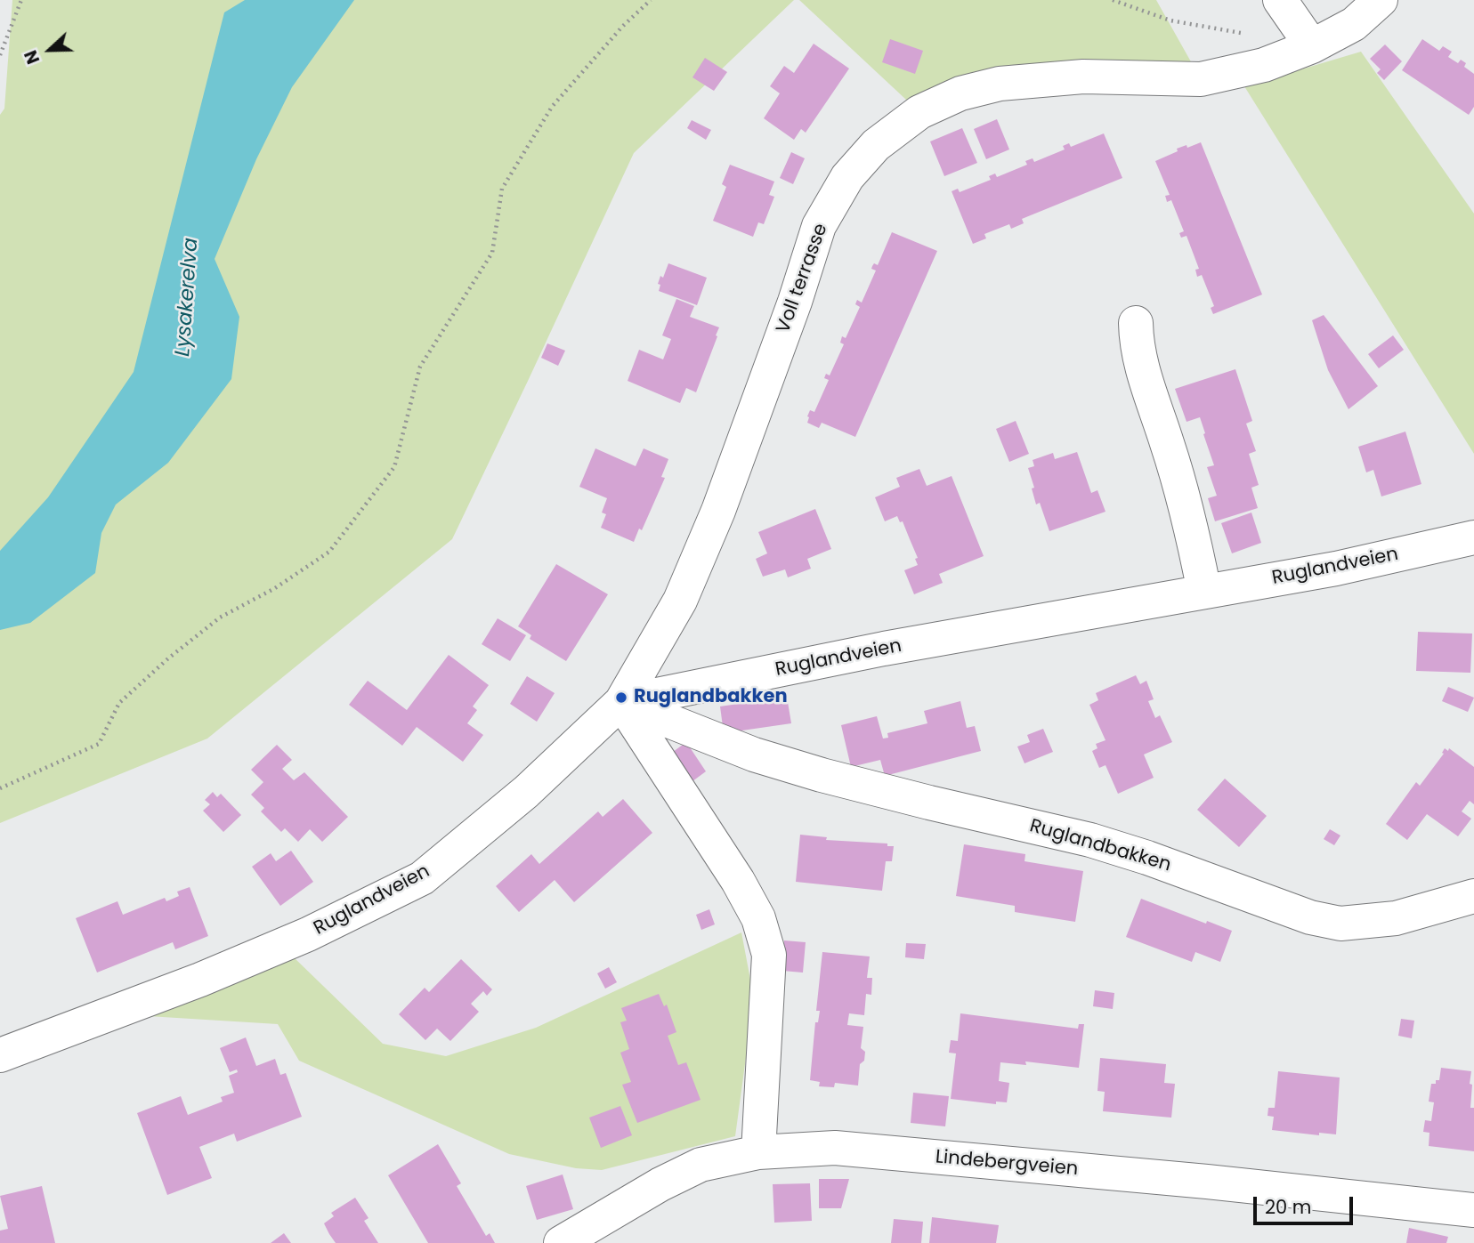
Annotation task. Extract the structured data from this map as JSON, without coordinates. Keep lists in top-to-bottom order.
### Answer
{
  "streets": {
    "street": [
      "Voll terrasse",
      "Ruglandveien",
      "Ruglandbakken",
      "Lindebergveien"
    ]
  },
  "crossings": [
    ["Voll terrasse", "Ruglandveien"],
    ["Voll terrasse", "Ruglandbakken"],
    ["Ruglandveien", "Ruglandbakken"]
  ],
  "water": ["Lysakerelva"],
  "places": ["Ruglandbakken"],
  "scale_bar": "20 m",
  "north": "left"
}
